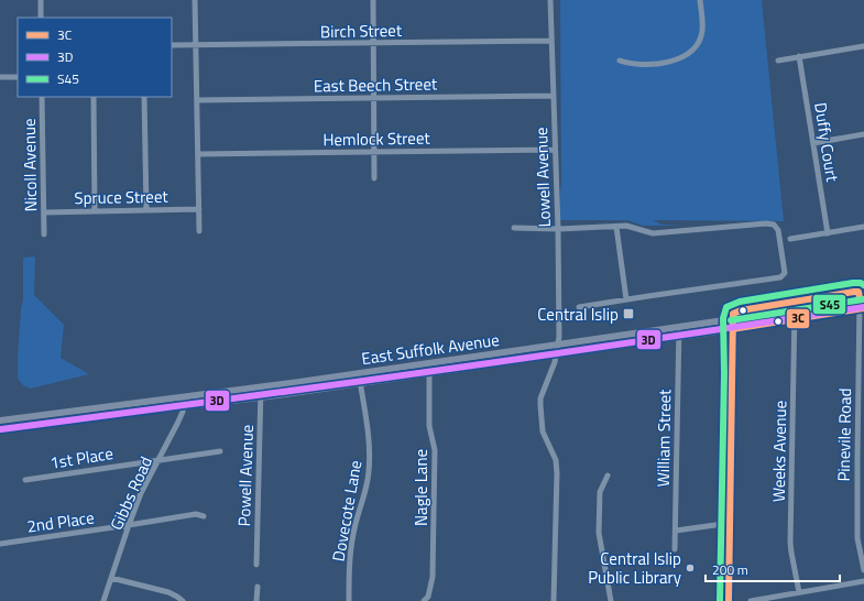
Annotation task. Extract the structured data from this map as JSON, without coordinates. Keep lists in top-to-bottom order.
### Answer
{
  "streets": {
    "main road": ["East Suffolk Avenue"],
    "street": [
      "Birch Street",
      "East Beech Street",
      "Hemlock Street",
      "Duffy Court",
      "Nicoll Avenue",
      "Lowell Avenue",
      "Spruce Street",
      "Pinevile Road",
      "William Street",
      "Weeks Avenue",
      "1st Place",
      "Powell Avenue",
      "Nagle Lane",
      "Gibbs Road",
      "Dovecote Lane",
      "2nd Place"
    ]
  },
  "crossings": [
    ["Birch Street", "Lowell Avenue"],
    ["East Beech Street", "Lowell Avenue"],
    ["Hemlock Street", "Lowell Avenue"],
    ["Nicoll Avenue", "Spruce Street"],
    ["Lowell Avenue", "East Suffolk Avenue"],
    ["East Suffolk Avenue", "Pinevile Road"],
    ["East Suffolk Avenue", "William Street"],
    ["East Suffolk Avenue", "Weeks Avenue"],
    ["East Suffolk Avenue", "Powell Avenue"],
    ["East Suffolk Avenue", "Nagle Lane"],
    ["East Suffolk Avenue", "Gibbs Road"],
    ["East Suffolk Avenue", "Dovecote Lane"],
    ["1st Place", "Gibbs Road"],
    ["Gibbs Road", "2nd Place"]
  ],
  "places": {
    "transit": ["Central Islip"],
    "other": ["Central Islip Public Library"]
  },
  "lines": ["transit line S45", "transit line 3C", "transit line 3D"],
  "legend": ["3C", "3D", "S45"],
  "scale_bar": "200 m"
}
